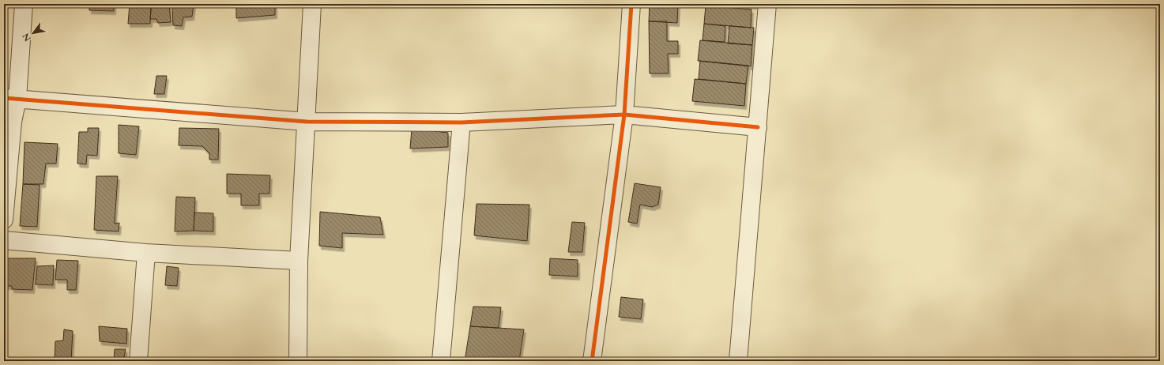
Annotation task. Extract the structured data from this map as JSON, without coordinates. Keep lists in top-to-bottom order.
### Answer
{
  "north": "bottom left"
}
